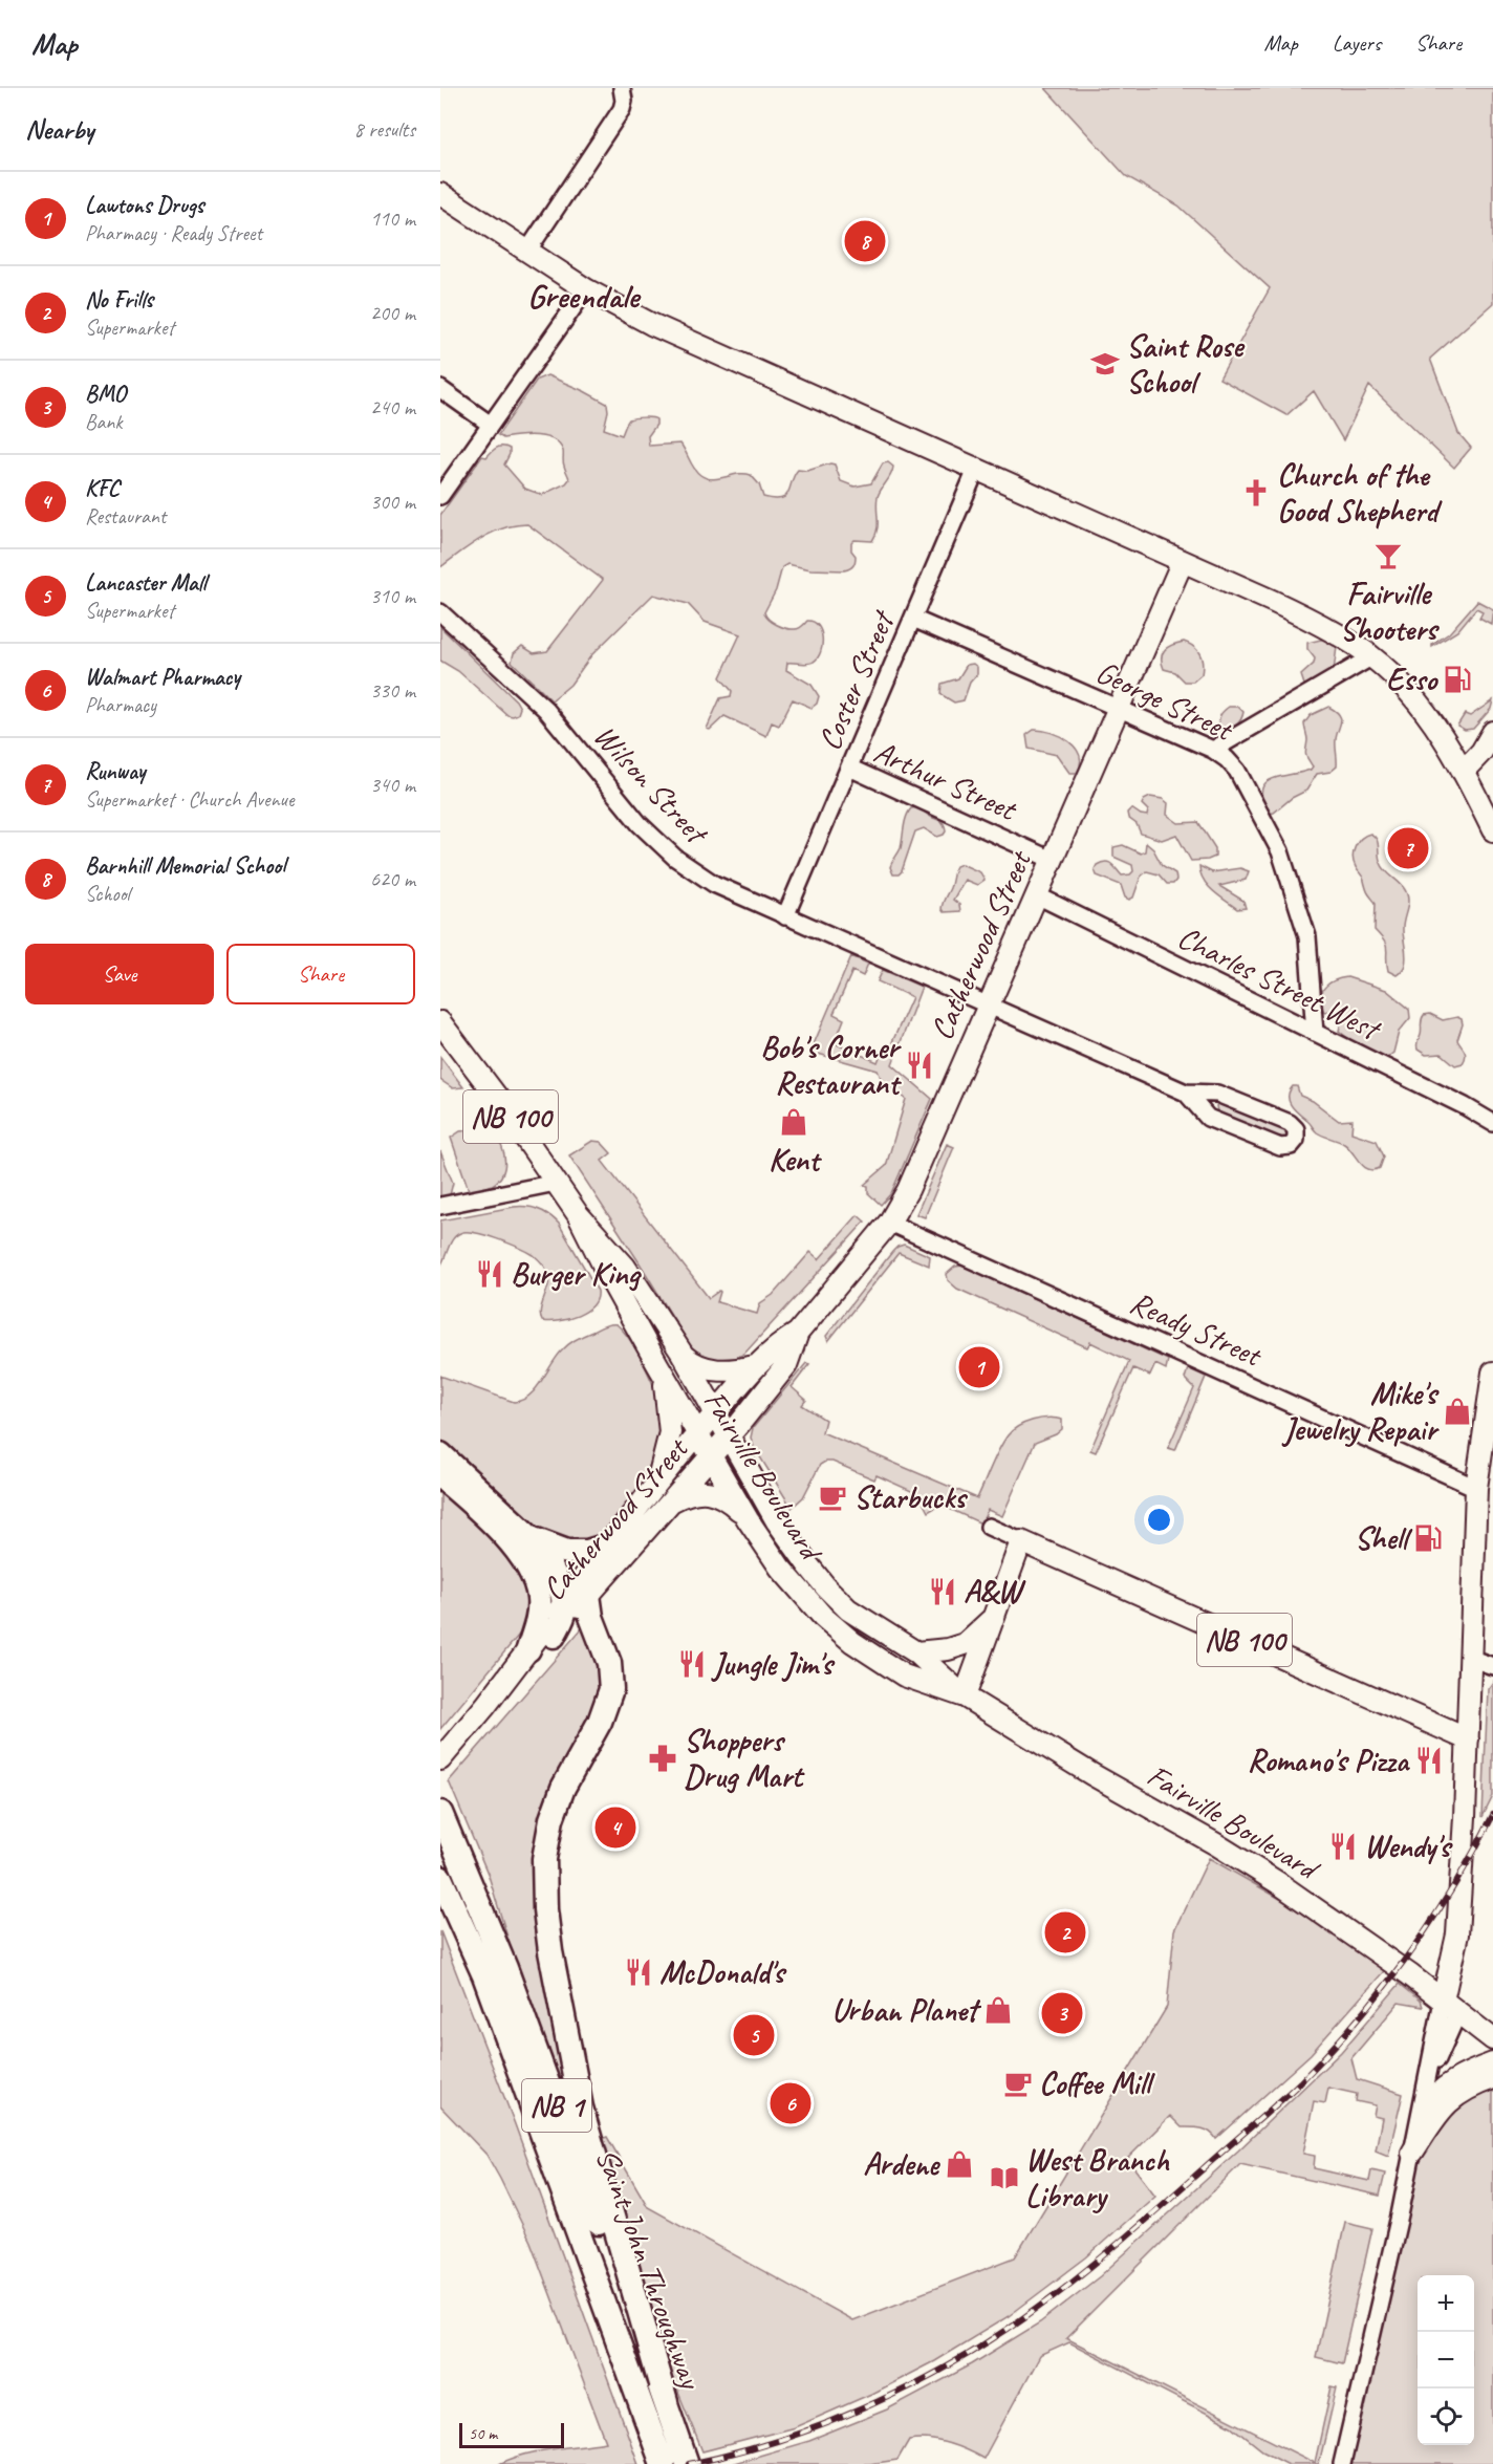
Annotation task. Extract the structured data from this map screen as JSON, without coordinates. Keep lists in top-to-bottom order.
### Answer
{
  "streets": {
    "highway": ["NB 1", "Saint John Throughway"],
    "main road": ["Catherwood Street", "NB 100", "Fairville Boulevard"],
    "street": [
      "Coster Street",
      "George Street",
      "Arthur Street",
      "Wilson Street",
      "Charles Street West",
      "Ready Street"
    ]
  },
  "crossings": [
    ["Coster Street", "George Street"],
    ["Coster Street", "Arthur Street"],
    ["Coster Street", "Wilson Street"],
    ["George Street", "Catherwood Street"],
    ["George Street", "Charles Street West"],
    ["Arthur Street", "Catherwood Street"],
    ["Wilson Street", "Catherwood Street"],
    ["Catherwood Street", "Charles Street West"],
    ["Catherwood Street", "Ready Street"],
    ["Catherwood Street", "Fairville Boulevard"],
    ["NB 100", "Fairville Boulevard"]
  ],
  "districts": ["Greendale"],
  "places": {
    "school or university": ["Saint Rose School"],
    "church": ["Church of the Good Shepherd"],
    "bar": ["Fairville Shooters"],
    "fuel station": ["Esso", "Shell"],
    "restaurant": [
      "Bob's Corner Restaurant",
      "Burger King",
      "A&W",
      "Jungle Jim's",
      "Romano's Pizza",
      "Wendy's",
      "McDonald's"
    ],
    "shop": [
      "Kent",
      "Mike's Jewelry Repair",
      "Urban Planet",
      "Ardene"
    ],
    "cafe": ["Starbucks", "Coffee Mill"],
    "pharmacy": ["Shoppers Drug Mart"],
    "library": ["West Branch Library"]
  },
  "scale_bar": "50 m",
  "page": {
    "header": "Map",
    "nav": ["Map", "Layers", "Share"],
    "heading": ["Nearby", "8 results"],
    "list": [
      {
        "mark": "1",
        "name": "Lawtons Drugs",
        "note": "Pharmacy · Ready Street",
        "value": "110 m"
      },
      {
        "mark": "2",
        "name": "No Frills",
        "note": "Supermarket",
        "value": "200 m"
      },
      {
        "mark": "3",
        "name": "BMO",
        "note": "Bank",
        "value": "240 m"
      },
      {
        "mark": "4",
        "name": "KFC",
        "note": "Restaurant",
        "value": "300 m"
      },
      {
        "mark": "5",
        "name": "Lancaster Mall",
        "note": "Supermarket",
        "value": "310 m"
      },
      {
        "mark": "6",
        "name": "Walmart Pharmacy",
        "note": "Pharmacy",
        "value": "330 m"
      },
      {
        "mark": "7",
        "name": "Runway",
        "note": "Supermarket · Church Avenue",
        "value": "340 m"
      },
      {
        "mark": "8",
        "name": "Barnhill Memorial School",
        "note": "School",
        "value": "620 m"
      }
    ],
    "pins": [
      "8",
      "7",
      "1",
      "4",
      "2",
      "3",
      "5",
      "6"
    ],
    "buttons": ["Save", "Share"],
    "map_buttons": ["+", "−"],
    "scale": "50 m"
  }
}
